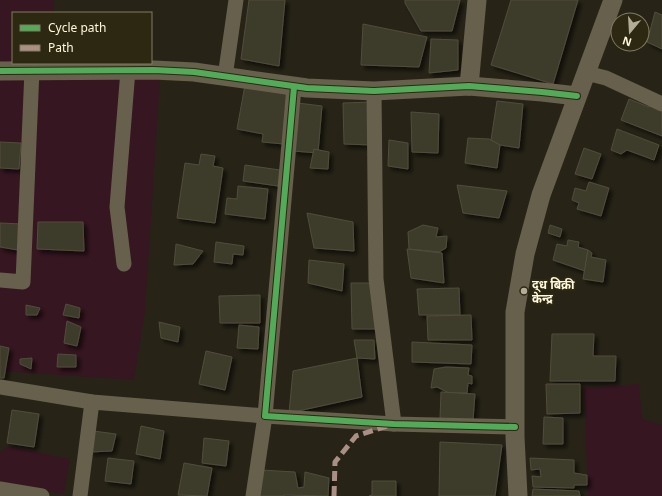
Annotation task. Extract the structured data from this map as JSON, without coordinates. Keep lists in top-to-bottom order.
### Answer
{
  "places": ["दूध बिक्री केन्द्र"],
  "legend": ["Cycle path", "Path"],
  "north": "bottom"
}
